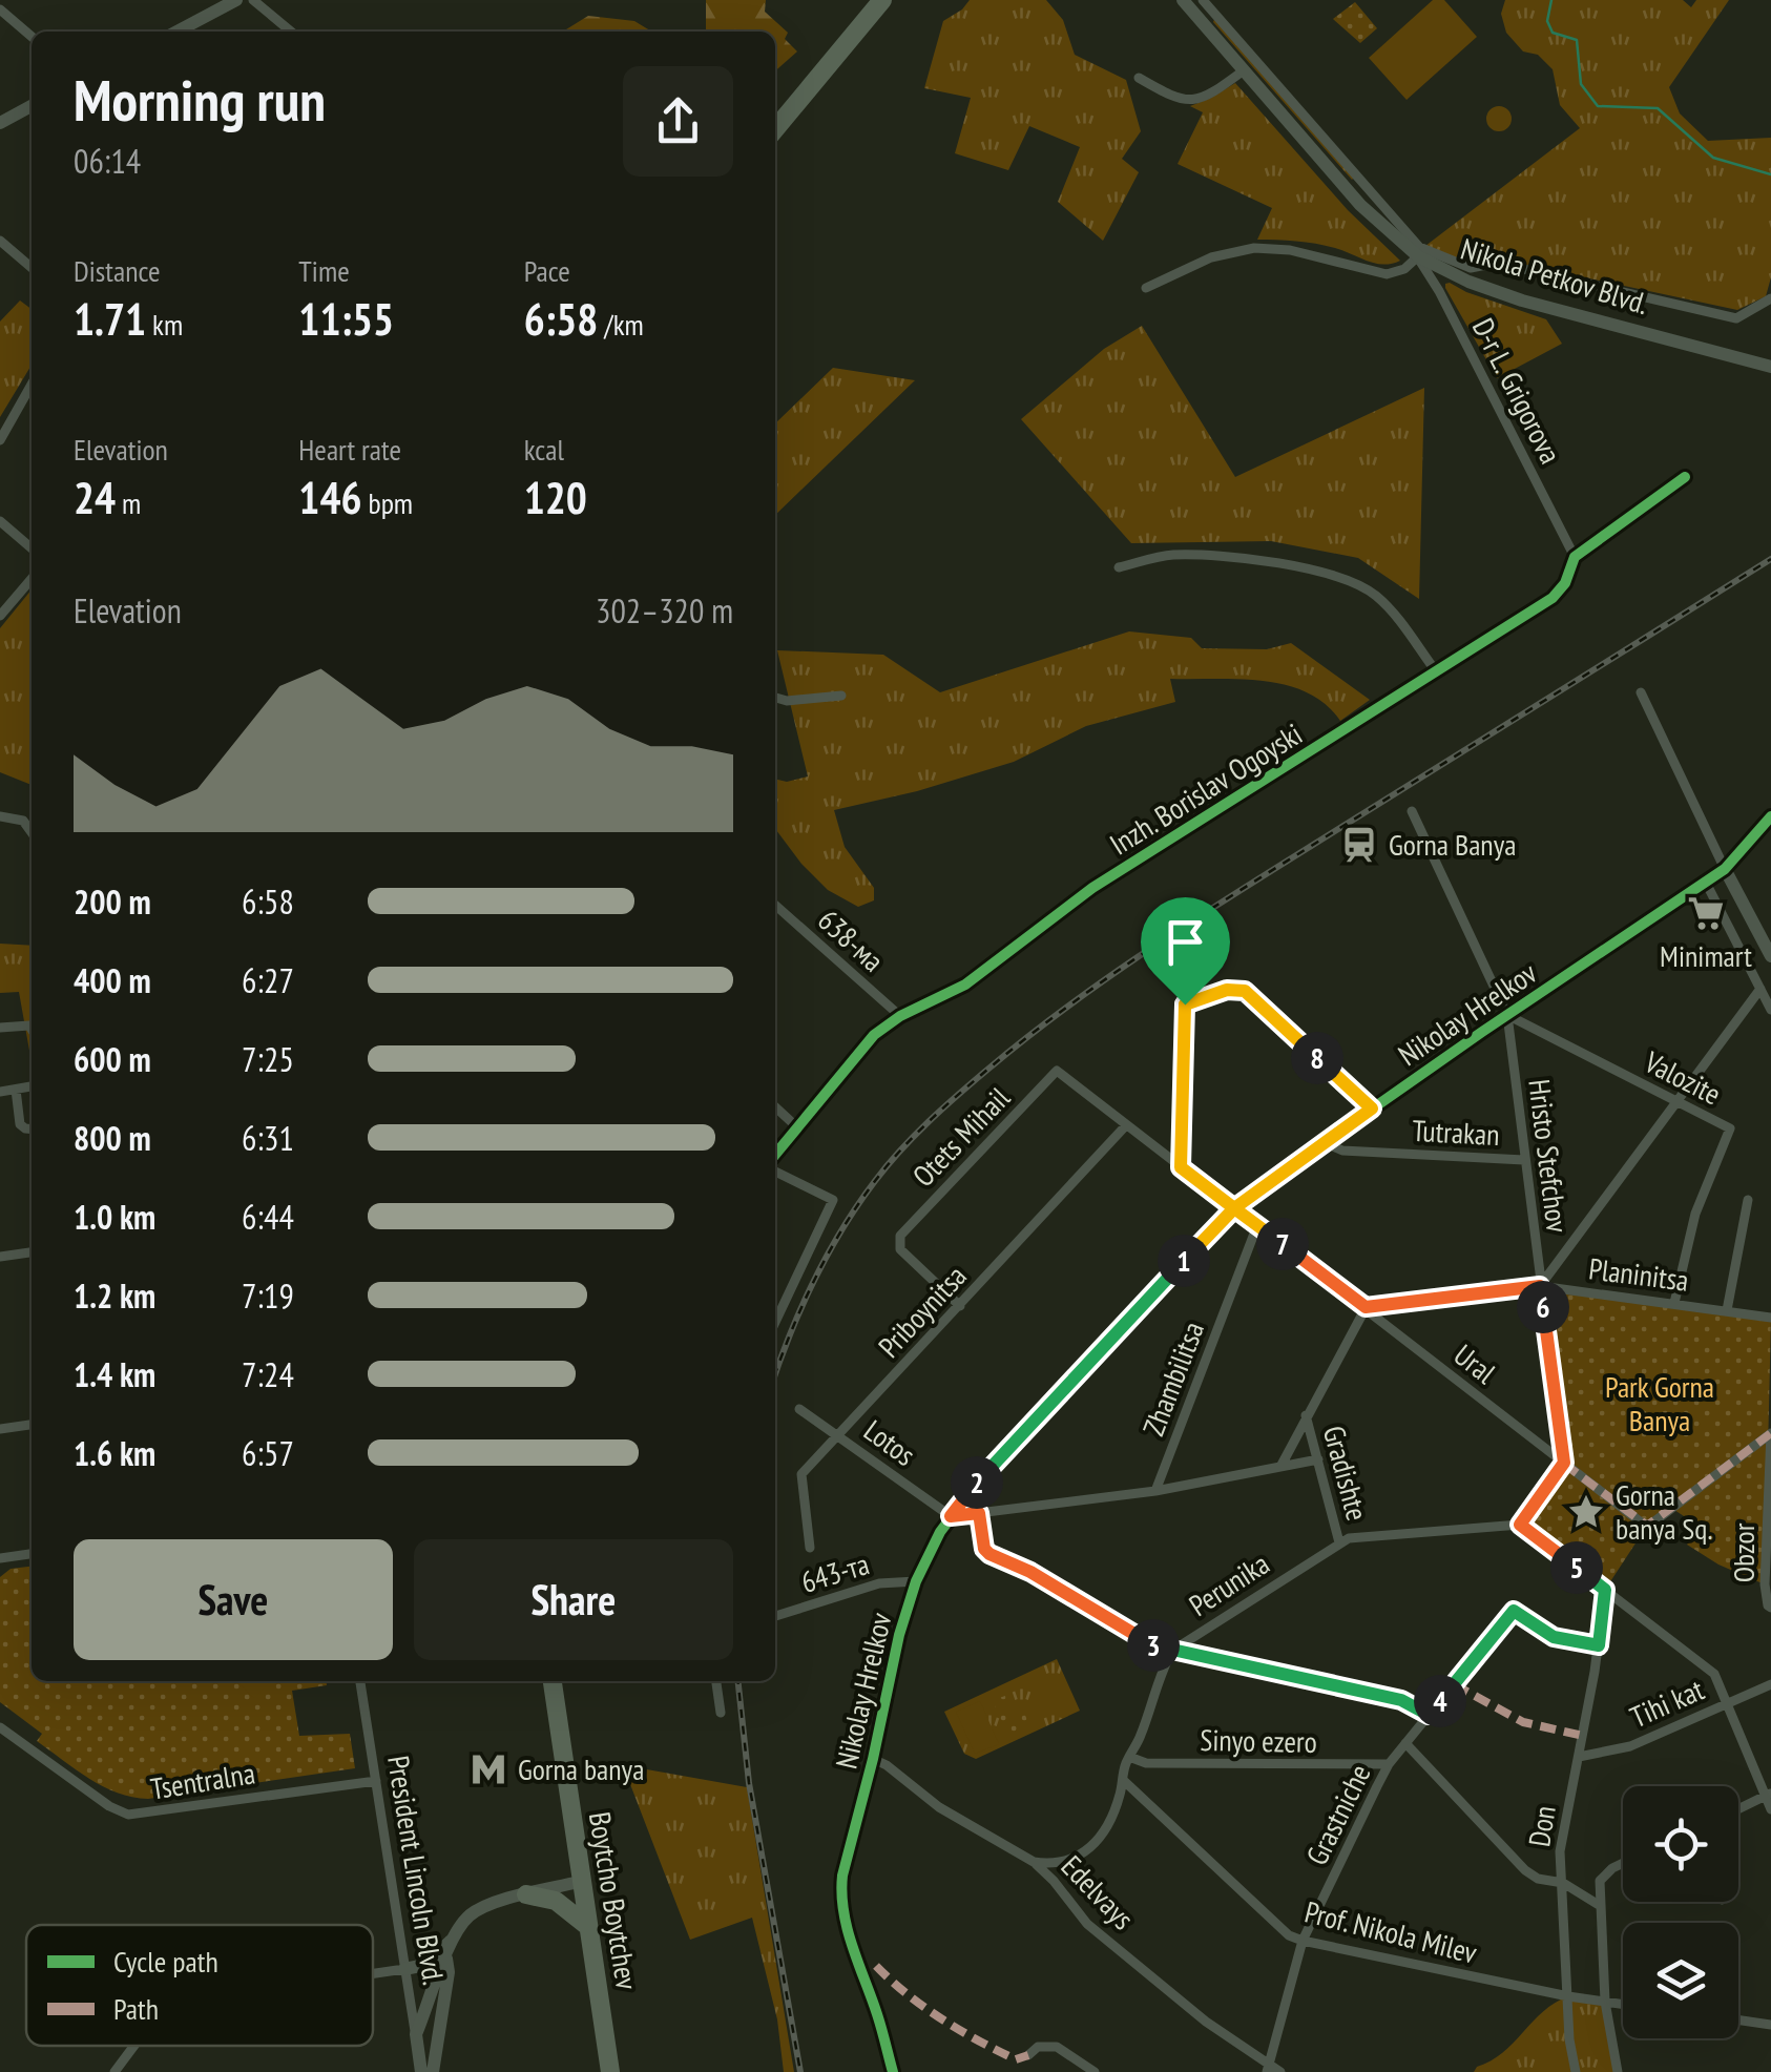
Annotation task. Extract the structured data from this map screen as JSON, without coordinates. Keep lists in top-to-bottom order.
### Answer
{
  "streets": {
    "highway": ["Boytcho Boytchev"],
    "street": [
      "Nikola Petkov Blvd.",
      "D-r L. Grigorova",
      "Inzh. Borislav Ogoyski",
      "638-ма",
      "Nikolay Hrelkov",
      "Valozite",
      "Tutrakan",
      "Otets Mihail",
      "Hristo Stefchov",
      "Planinitsa",
      "Priboynitsa",
      "Ural",
      "Zhambilitsa",
      "Lotos",
      "Gradishte",
      "Obzor",
      "643-та",
      "Perunika",
      "Tihi kat",
      "Sinyo ezero",
      "Tsentralna",
      "Grastniche",
      "Don",
      "President Lincoln Blvd.",
      "Edelvays",
      "Prof. Nikola Milev"
    ]
  },
  "crossings": [
    ["Nikola Petkov Blvd.", "D-r L. Grigorova"],
    ["D-r L. Grigorova", "Inzh. Borislav Ogoyski"],
    ["Inzh. Borislav Ogoyski", "638-ма"],
    ["Nikolay Hrelkov", "Valozite"],
    ["Nikolay Hrelkov", "Tutrakan"],
    ["Nikolay Hrelkov", "Hristo Stefchov"],
    ["Nikolay Hrelkov", "Ural"],
    ["Nikolay Hrelkov", "Lotos"],
    ["Nikolay Hrelkov", "643-та"],
    ["Nikolay Hrelkov", "Edelvays"],
    ["Valozite", "Hristo Stefchov"],
    ["Valozite", "Planinitsa"],
    ["Tutrakan", "Hristo Stefchov"],
    ["Otets Mihail", "Priboynitsa"],
    ["Otets Mihail", "Ural"],
    ["Hristo Stefchov", "Planinitsa"],
    ["Hristo Stefchov", "Ural"],
    ["Planinitsa", "Ural"],
    ["Priboynitsa", "Ural"],
    ["Priboynitsa", "Lotos"],
    ["Ural", "Zhambilitsa"],
    ["Ural", "Obzor"],
    ["Gradishte", "Perunika"],
    ["Perunika", "Sinyo ezero"],
    ["Perunika", "Edelvays"],
    ["Perunika", "Prof. Nikola Milev"],
    ["Tihi kat", "Don"],
    ["Sinyo ezero", "Grastniche"],
    ["Tsentralna", "President Lincoln Blvd."],
    ["Grastniche", "Don"],
    ["Grastniche", "Edelvays"],
    ["Grastniche", "Prof. Nikola Milev"],
    ["Don", "Prof. Nikola Milev"]
  ],
  "parks": ["Park Gorna Banya"],
  "places": {
    "station": ["Gorna Banya"],
    "supermarket": ["Minimart"],
    "place": ["Gorna banya Sq."],
    "metro station": ["Gorna banya"]
  },
  "legend": ["Cycle path", "Path"],
  "page": {
    "heading": ["Morning run", "06:14"],
    "stats": [
      ["Distance", "1.71 km"],
      ["Time", "11:55"],
      ["Pace", "6:58 /km"],
      ["Elevation", "24 m"],
      ["Heart rate", "146 bpm"],
      ["kcal", "120"]
    ],
    "chart": ["Elevation", "302–320 m"],
    "list": [
      {
        "name": "200 m",
        "note": "6:58"
      },
      {
        "name": "400 m",
        "note": "6:27"
      },
      {
        "name": "600 m",
        "note": "7:25"
      },
      {
        "name": "800 m",
        "note": "6:31"
      },
      {
        "name": "1.0 km",
        "note": "6:44"
      },
      {
        "name": "1.2 km",
        "note": "7:19"
      },
      {
        "name": "1.4 km",
        "note": "7:24"
      },
      {
        "name": "1.6 km",
        "note": "6:57"
      }
    ],
    "pins": [
      "8",
      "7",
      "1",
      "6",
      "2",
      "5",
      "3",
      "4"
    ],
    "buttons": ["Save", "Share"]
  }
}
